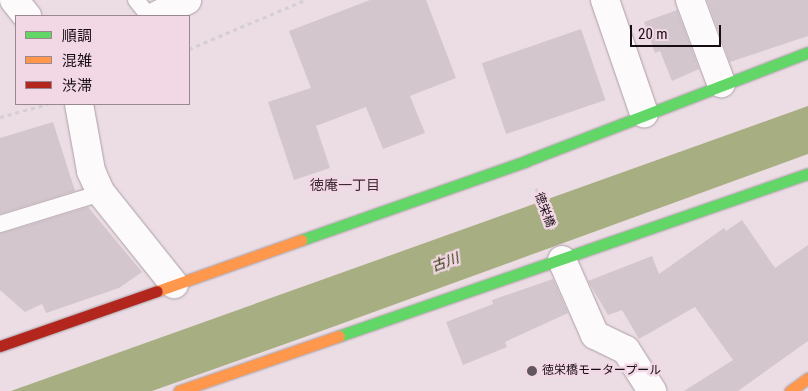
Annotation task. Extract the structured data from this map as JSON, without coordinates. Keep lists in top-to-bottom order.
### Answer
{
  "streets": {
    "path": ["徳栄橋"]
  },
  "districts": ["徳庵一丁目"],
  "water": ["古川"],
  "places": ["徳栄橋モータープール"],
  "legend": ["順調", "混雑", "渋滞"],
  "scale_bar": "20 m"
}
